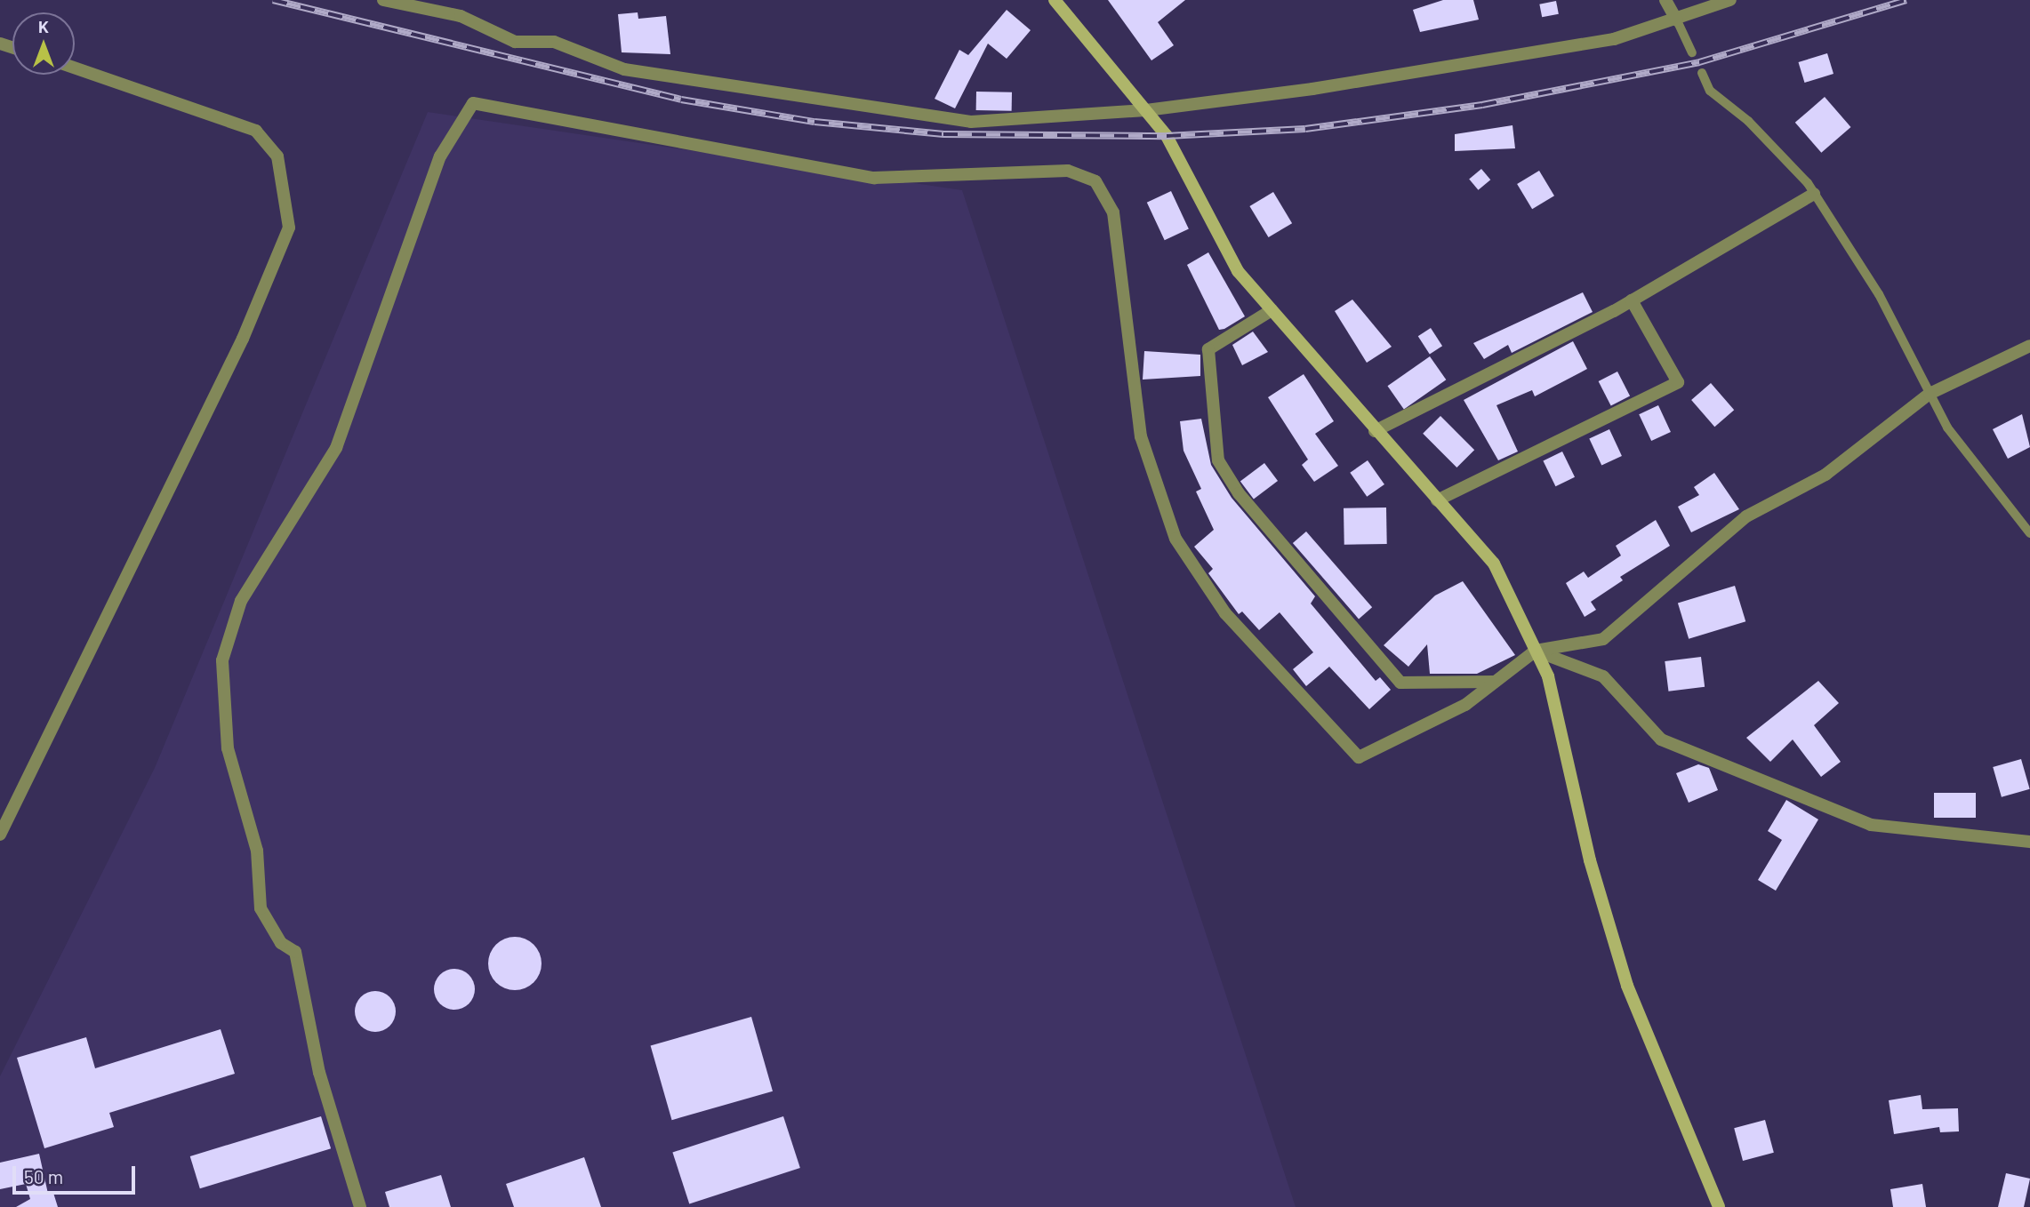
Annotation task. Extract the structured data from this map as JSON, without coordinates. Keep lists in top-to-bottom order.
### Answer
{
  "scale_bar": "50 m",
  "north": "top"
}
